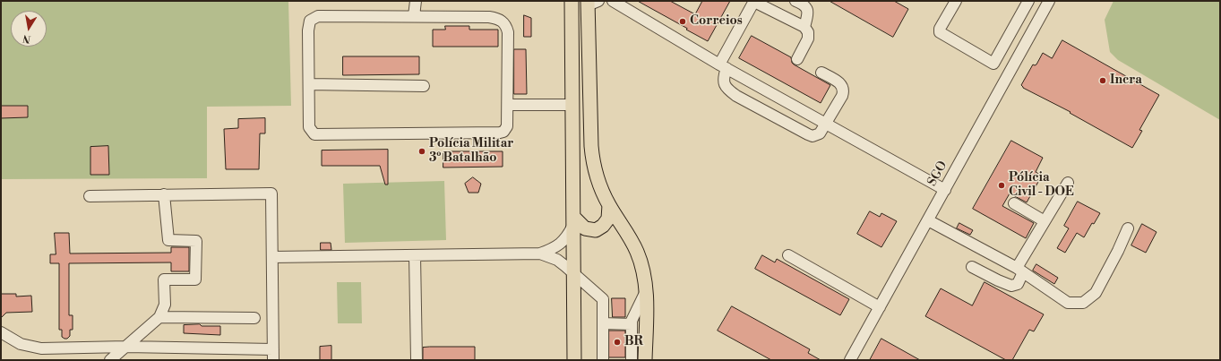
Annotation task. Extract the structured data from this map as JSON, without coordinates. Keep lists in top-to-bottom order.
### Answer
{
  "streets": {
    "lane": ["SGO"]
  },
  "places": [
    "Correios",
    "Incra",
    "Polícia Militar 3º Batalhão",
    "Pólícia Civil - DOE",
    "BR"
  ],
  "north": "bottom"
}
